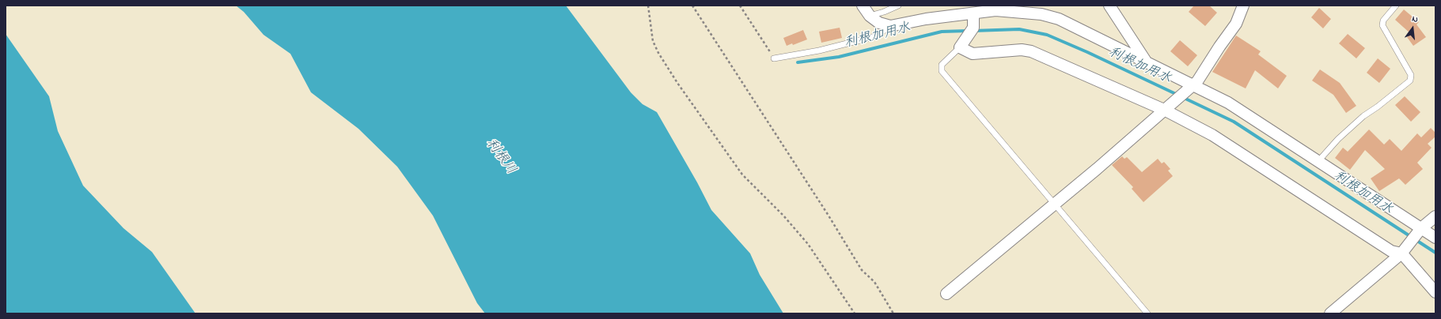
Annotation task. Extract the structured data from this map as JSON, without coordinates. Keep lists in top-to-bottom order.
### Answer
{
  "water": ["利根加用水", "利根川"],
  "north": "top"
}
